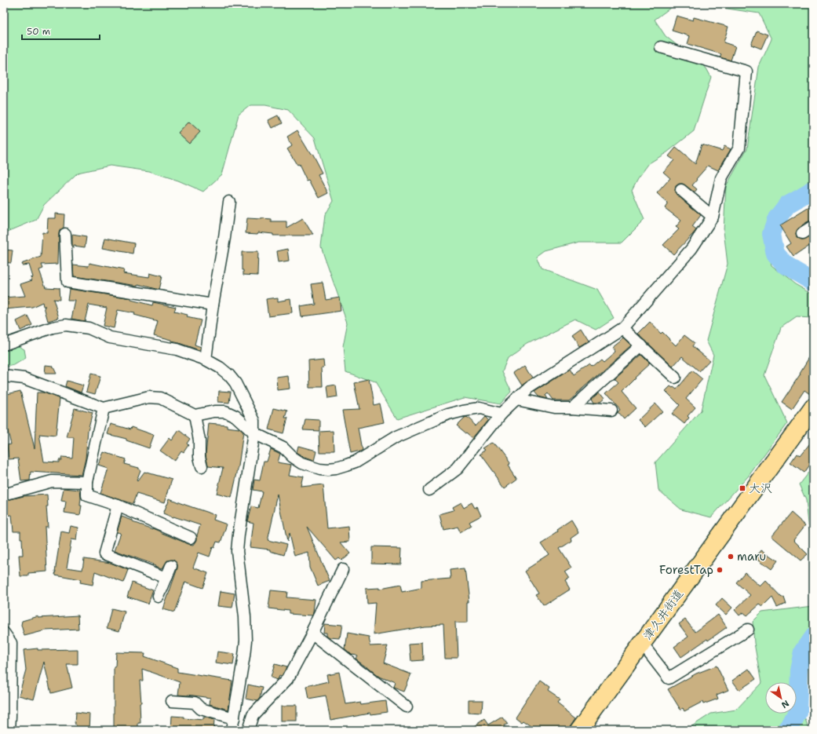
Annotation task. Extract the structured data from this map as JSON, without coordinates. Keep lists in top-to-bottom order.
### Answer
{
  "streets": {
    "highway": ["津久井街道"]
  },
  "places": {
    "transit": ["大沢"],
    "other": ["maru", "ForestTap"]
  },
  "scale_bar": "50 m",
  "north": "bottom right"
}
